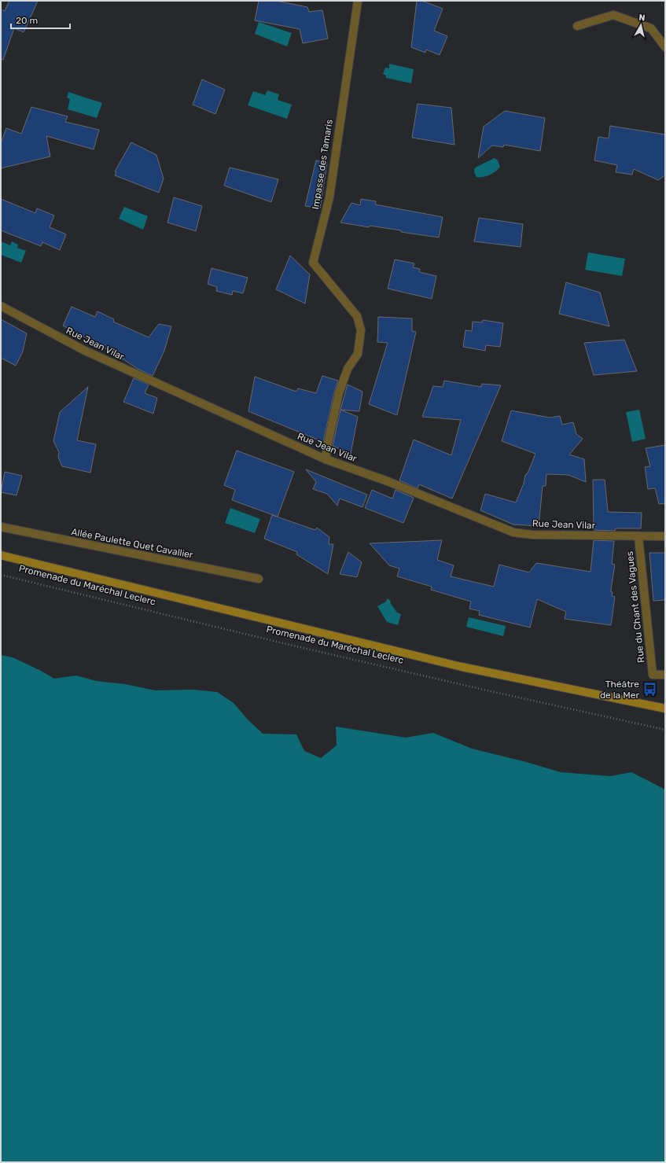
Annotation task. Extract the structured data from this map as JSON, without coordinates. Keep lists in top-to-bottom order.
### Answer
{
  "streets": {
    "main road": ["Promenade du Maréchal Leclerc"],
    "street": [
      "Impasse des Tamaris",
      "Rue Jean Vilar",
      "Allée Paulette Quet Cavallier",
      "Rue du Chant des Vagues"
    ]
  },
  "crossings": [
    ["Impasse des Tamaris", "Rue Jean Vilar"],
    ["Rue Jean Vilar", "Rue du Chant des Vagues"]
  ],
  "places": {
    "bus stop": ["Théâtre de la Mer"]
  },
  "scale_bar": "20 m",
  "north": "top"
}
